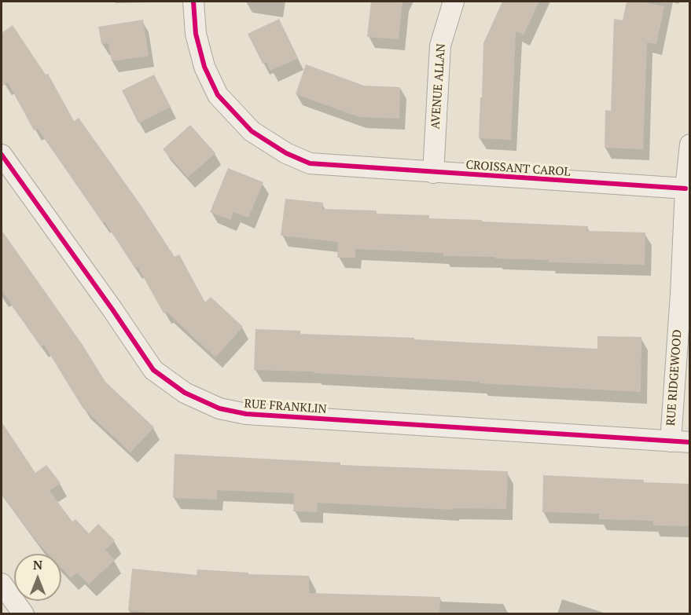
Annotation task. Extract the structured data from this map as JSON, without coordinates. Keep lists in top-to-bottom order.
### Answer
{
  "streets": {
    "street": [
      "AVENUE ALLAN",
      "CROISSANT CAROL",
      "RUE RIDGEWOOD",
      "RUE FRANKLIN"
    ]
  },
  "crossings": [
    ["AVENUE ALLAN", "CROISSANT CAROL"],
    ["CROISSANT CAROL", "RUE RIDGEWOOD"],
    ["RUE RIDGEWOOD", "RUE FRANKLIN"]
  ],
  "north": "top"
}
